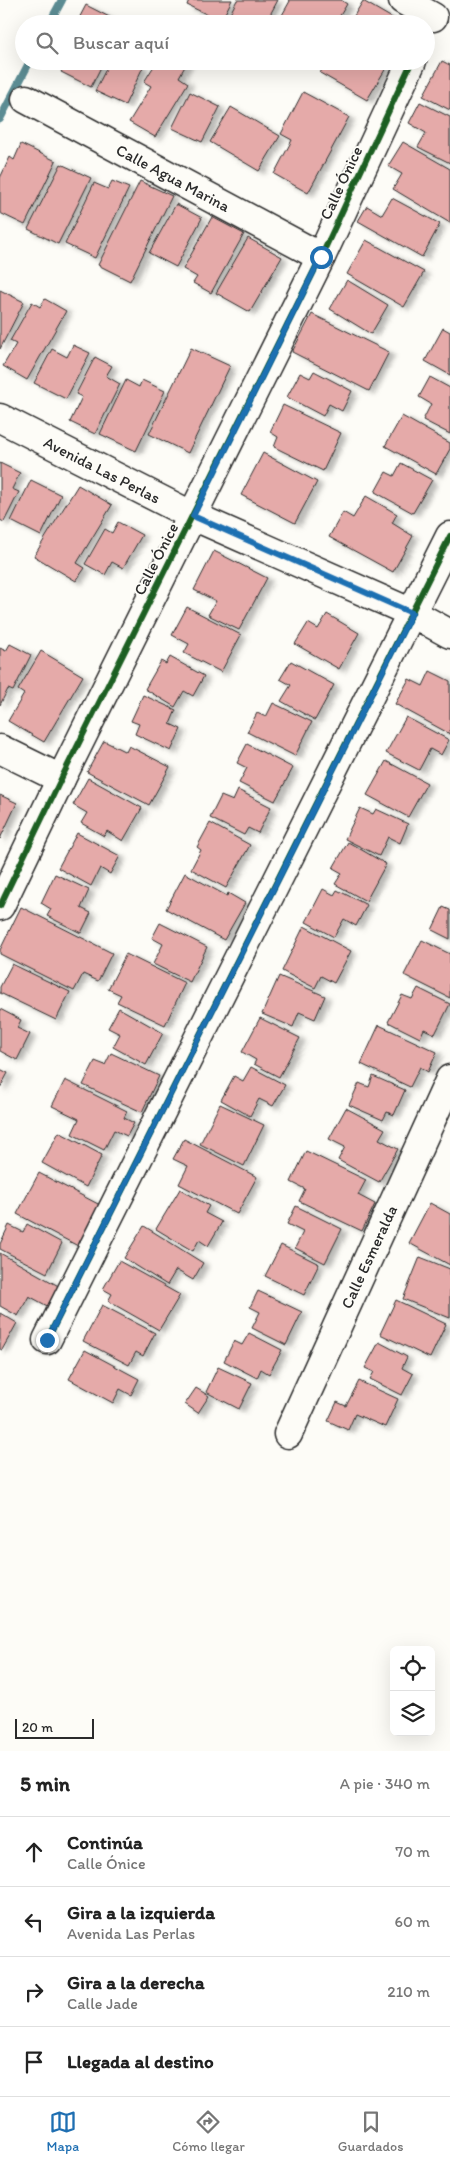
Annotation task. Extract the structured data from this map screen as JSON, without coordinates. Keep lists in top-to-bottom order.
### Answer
{
  "streets": {
    "street": [
      "Calle Agua Marina",
      "Calle Ónice",
      "Avenida Las Perlas",
      "Calle Esmeralda"
    ]
  },
  "crossings": [
    ["Calle Agua Marina", "Calle Ónice"],
    ["Calle Ónice", "Avenida Las Perlas"]
  ],
  "scale_bar": "20 m",
  "page": {
    "search": "Buscar aquí",
    "scale": "20 m",
    "heading": ["5 min", "A pie · 340 m"],
    "list": [
      ["Continúa", "Calle Ónice", "70 m"],
      ["Gira a la izquierda", "Avenida Las Perlas", "60 m"],
      ["Gira a la derecha", "Calle Jade", "210 m"],
      "Llegada al destino"
    ],
    "nav": ["Mapa", "Cómo llegar", "Guardados"]
  }
}
